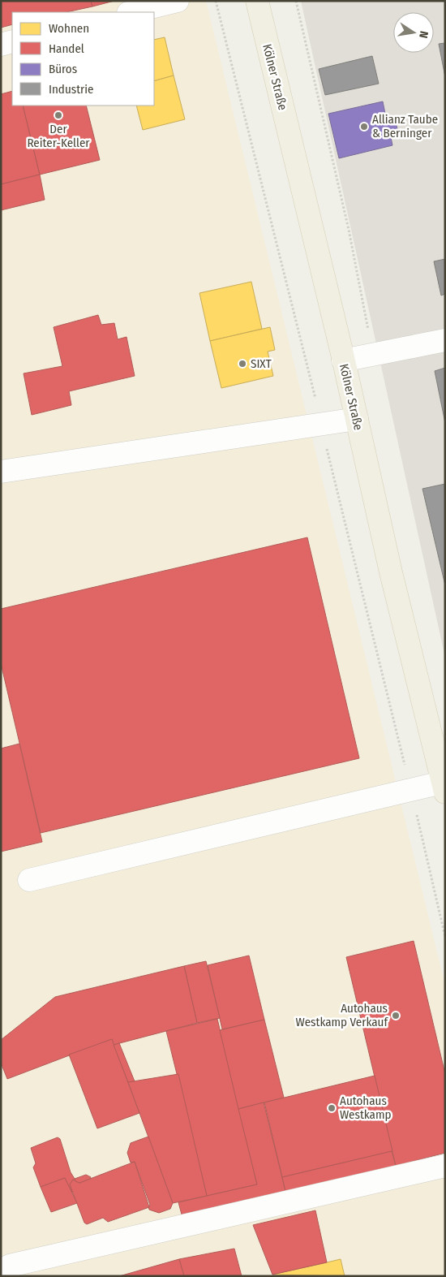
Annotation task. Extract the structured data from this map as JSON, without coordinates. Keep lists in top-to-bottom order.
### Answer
{
  "streets": {
    "main road": ["Kölner Straße"]
  },
  "places": [
    "Der Reiter-Keller",
    "Allianz Taube & Berninger",
    "SIXT",
    "Autohaus Westkamp Verkauf",
    "Autohaus Westkamp"
  ],
  "legend": [
    "Wohnen",
    "Handel",
    "Büros",
    "Industrie"
  ],
  "north": "right"
}
